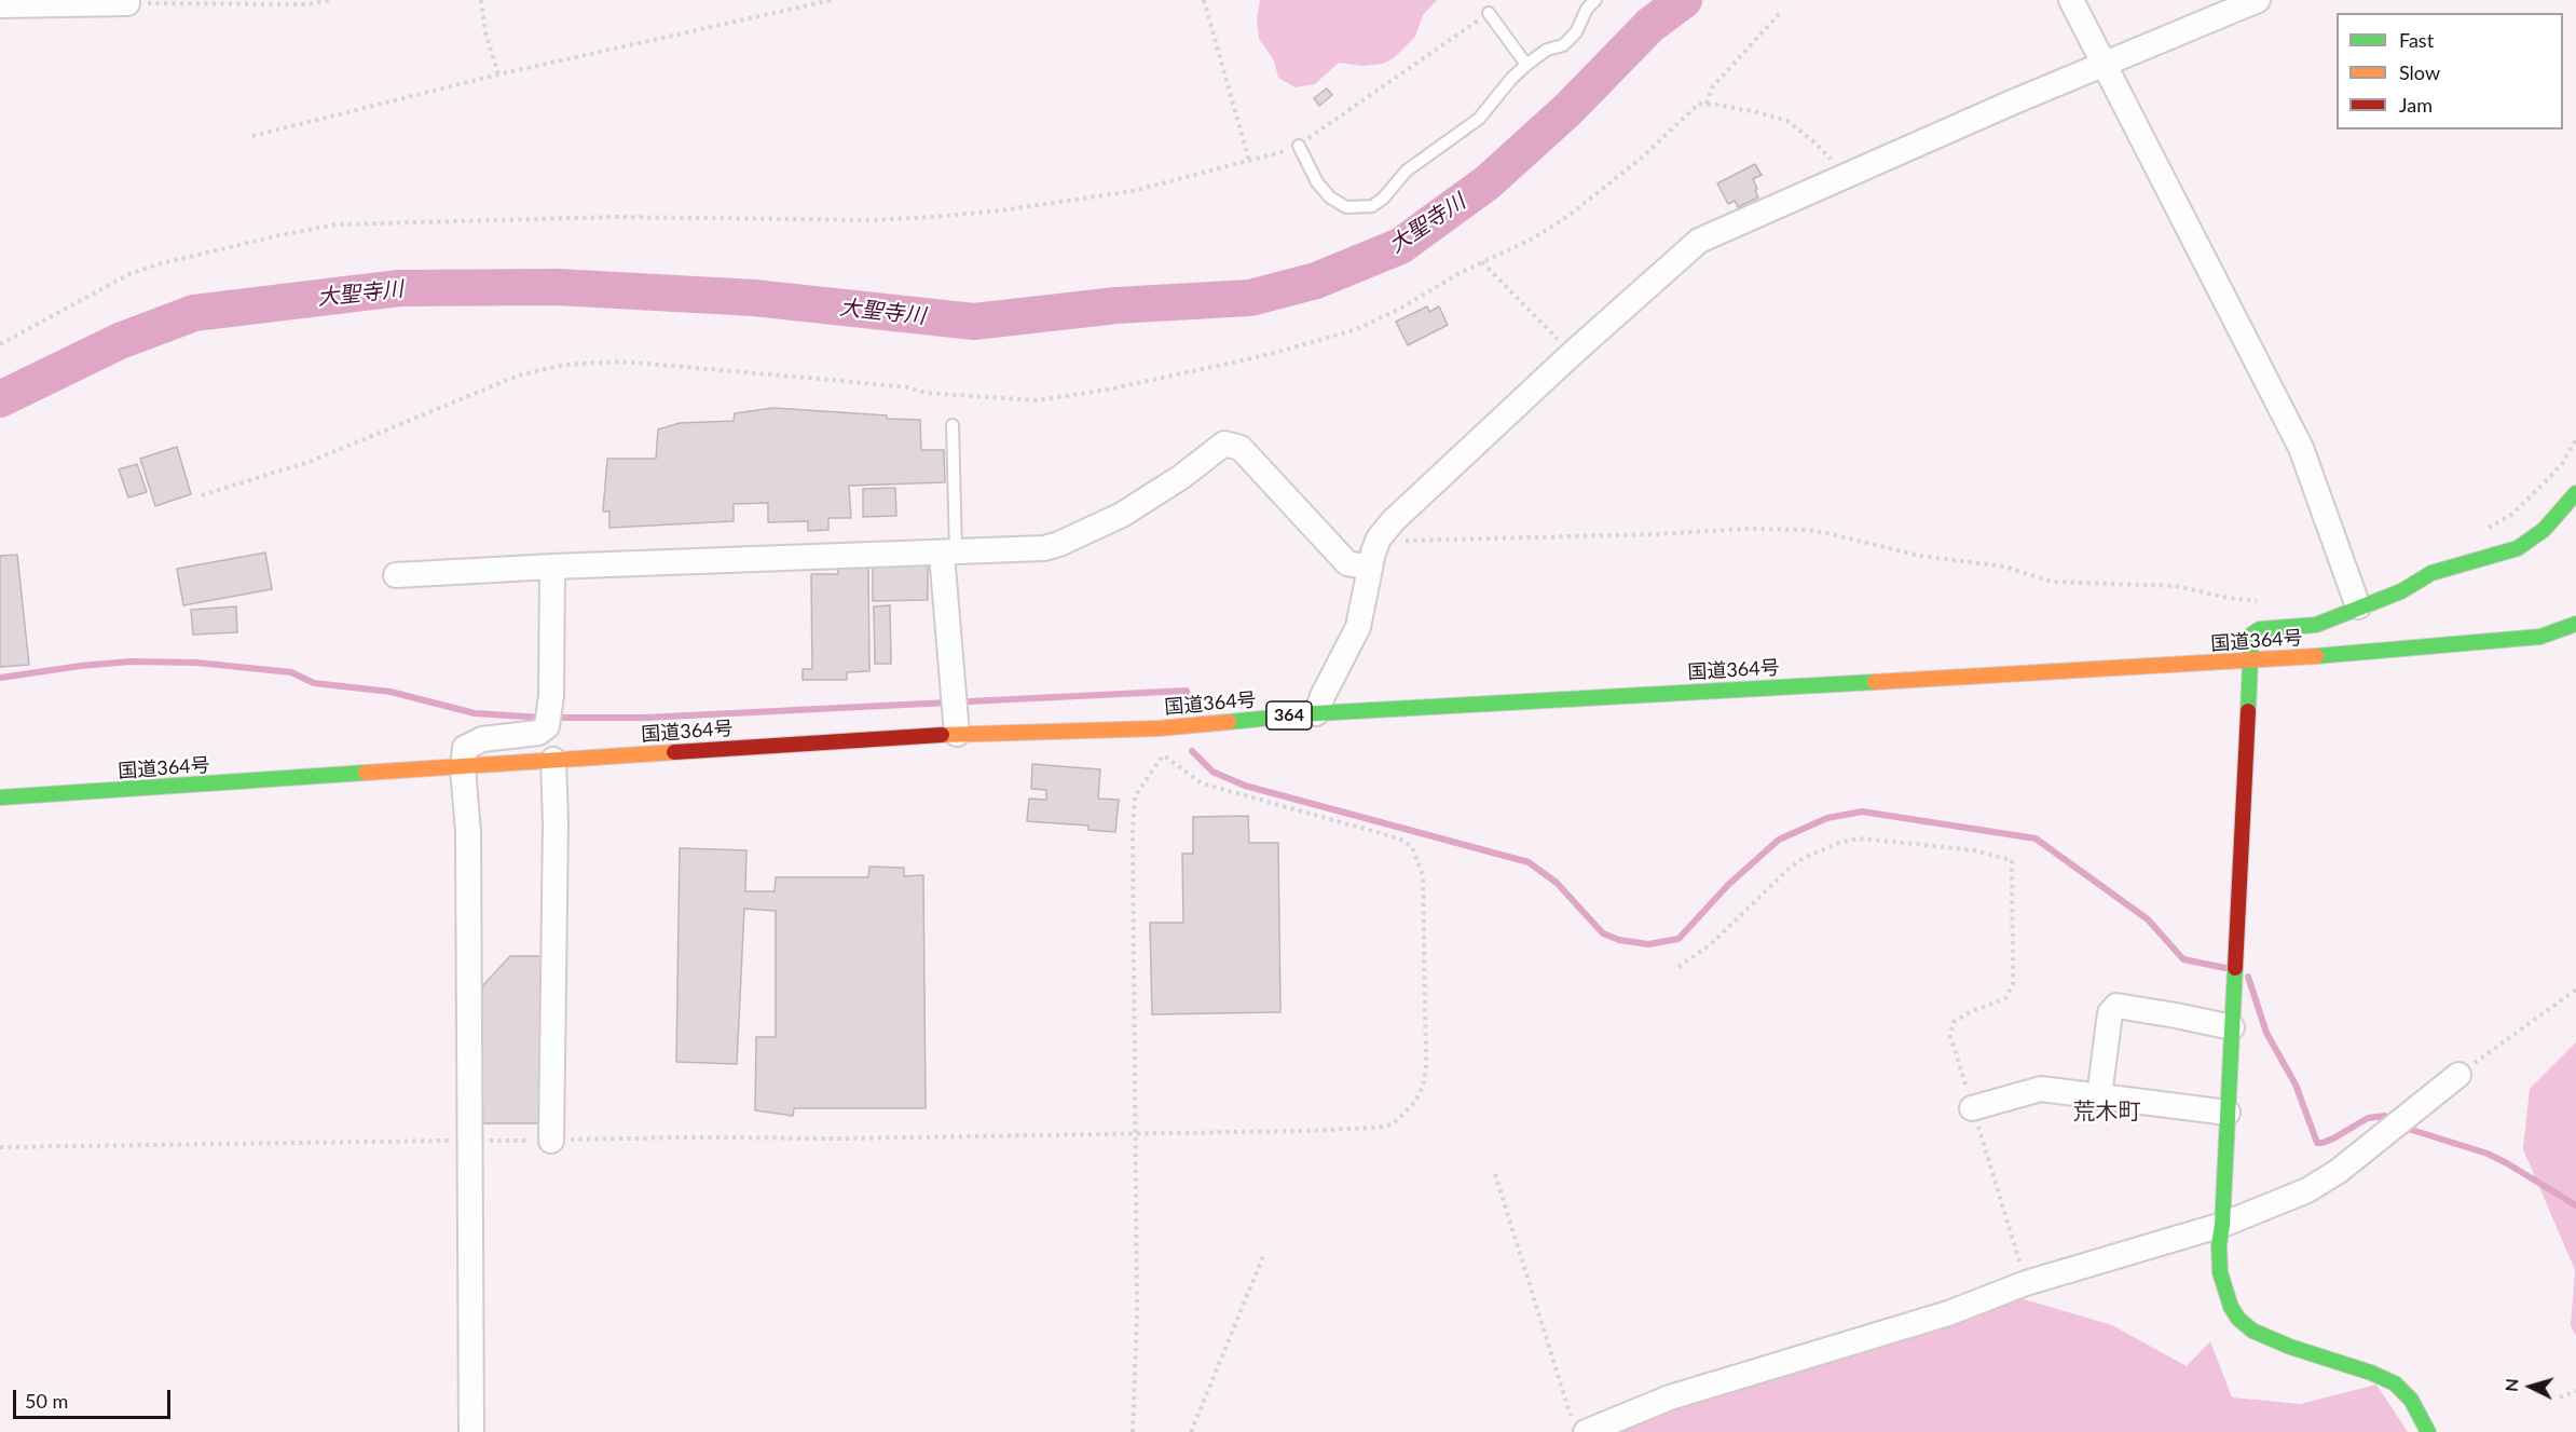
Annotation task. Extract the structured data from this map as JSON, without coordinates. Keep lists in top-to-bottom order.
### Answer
{
  "streets": {
    "main road": ["国道364号", "364"]
  },
  "districts": ["荒木町"],
  "water": ["大聖寺川"],
  "legend": ["Fast", "Slow", "Jam"],
  "scale_bar": "50 m",
  "north": "left"
}
